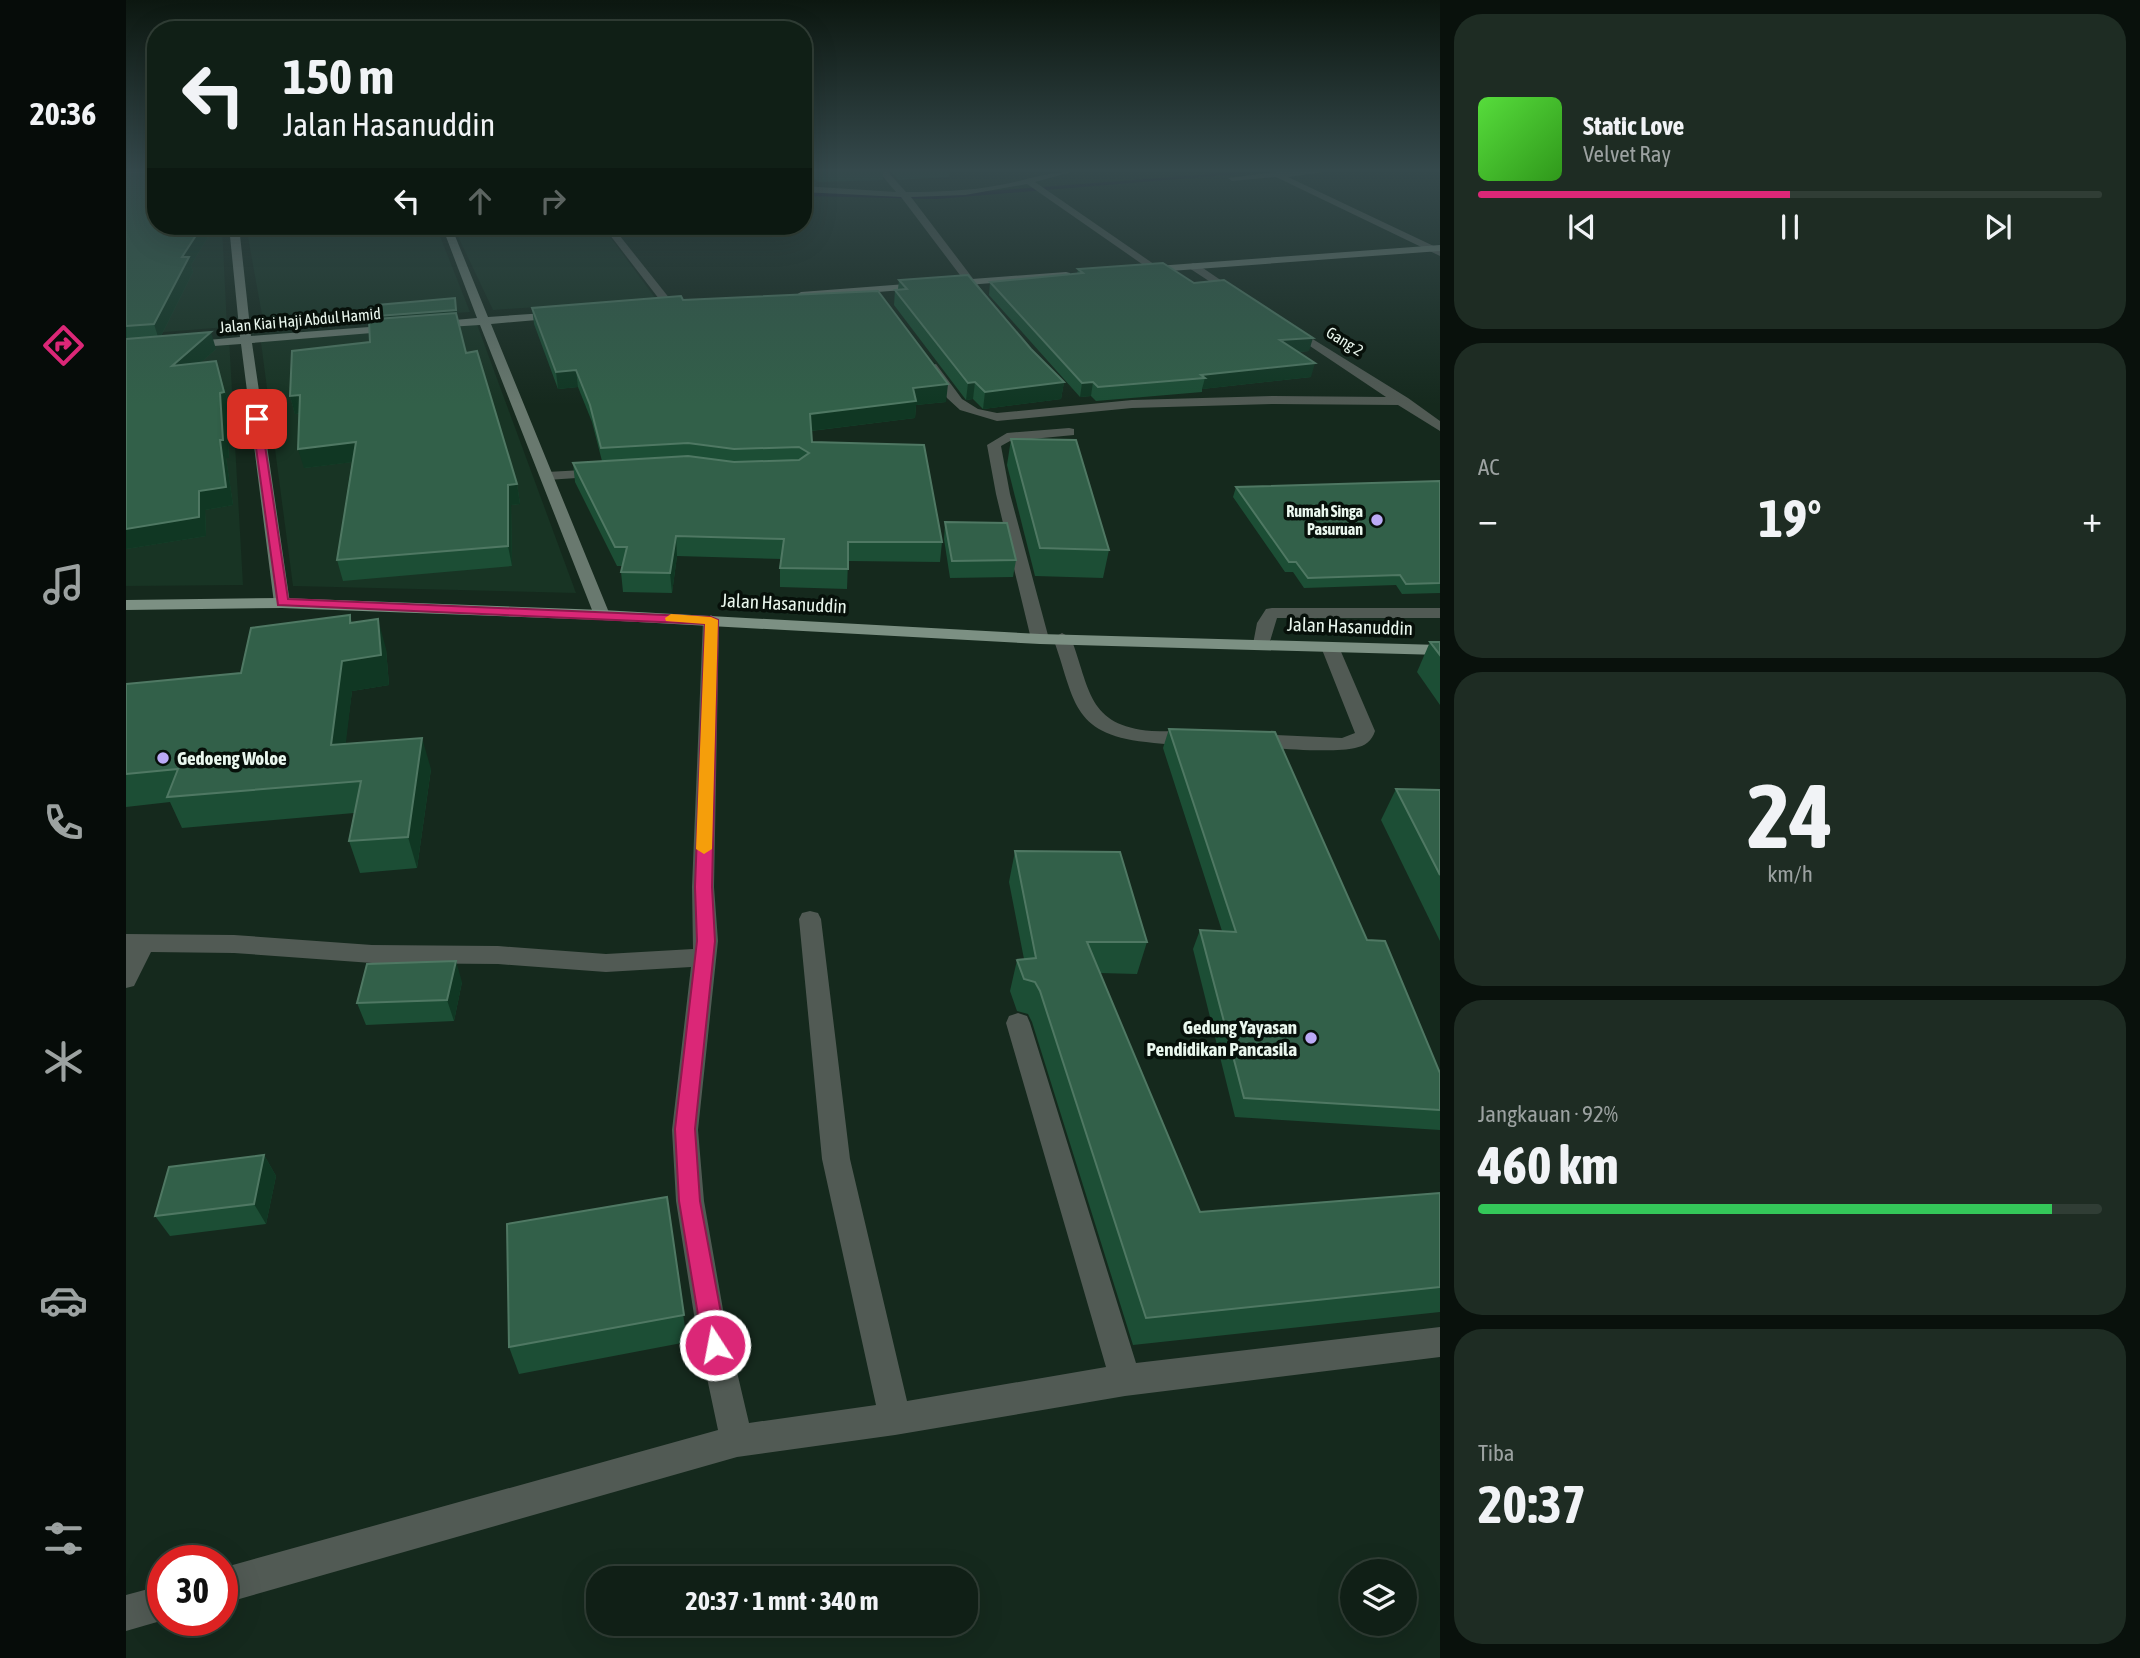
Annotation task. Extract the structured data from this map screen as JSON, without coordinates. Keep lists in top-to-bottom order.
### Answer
{
  "streets": {
    "main road": ["Jalan Hasanuddin"],
    "street": ["Jalan Kiai Haji Abdul Hamid", "Gang 2"]
  },
  "places": ["Rumah Singa Pasuruan", "Gedoeng Woloe", "Gedung Yayasan Pendidikan Pancasila"],
  "page": {
    "tabs": "20:36",
    "turn": ["150 m", "Jalan Hasanuddin"],
    "song": ["Static Love", "Velvet Ray"],
    "tile": [
      "AC",
      ["24", "km/h"],
      ["Jangkauan · 92%", "460 km"],
      ["Tiba", "20:37"]
    ],
    "heat": ["−", "19°", "+"],
    "limit": "30",
    "trip": "20:37 · 1 mnt · 340 m"
  }
}
